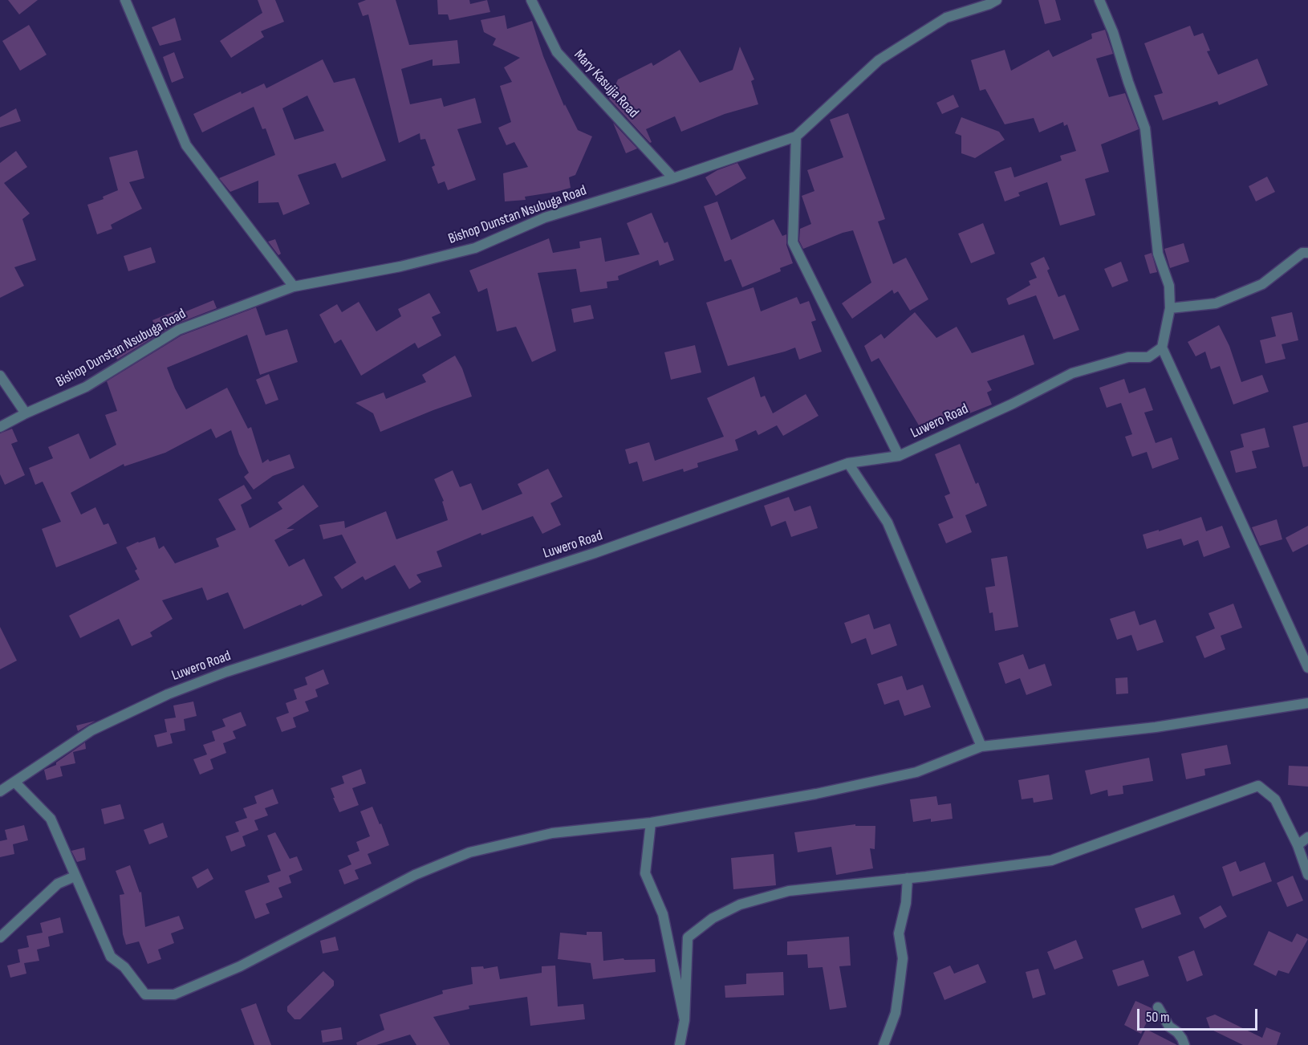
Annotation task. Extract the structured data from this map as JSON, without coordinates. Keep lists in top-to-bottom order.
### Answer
{
  "streets": {
    "street": ["Mary Kasujja Road", "Bishop Dunstan Nsubuga Road", "Luwero Road"]
  },
  "crossings": [
    ["Mary Kasujja Road", "Bishop Dunstan Nsubuga Road"]
  ],
  "scale_bar": "50 m"
}
